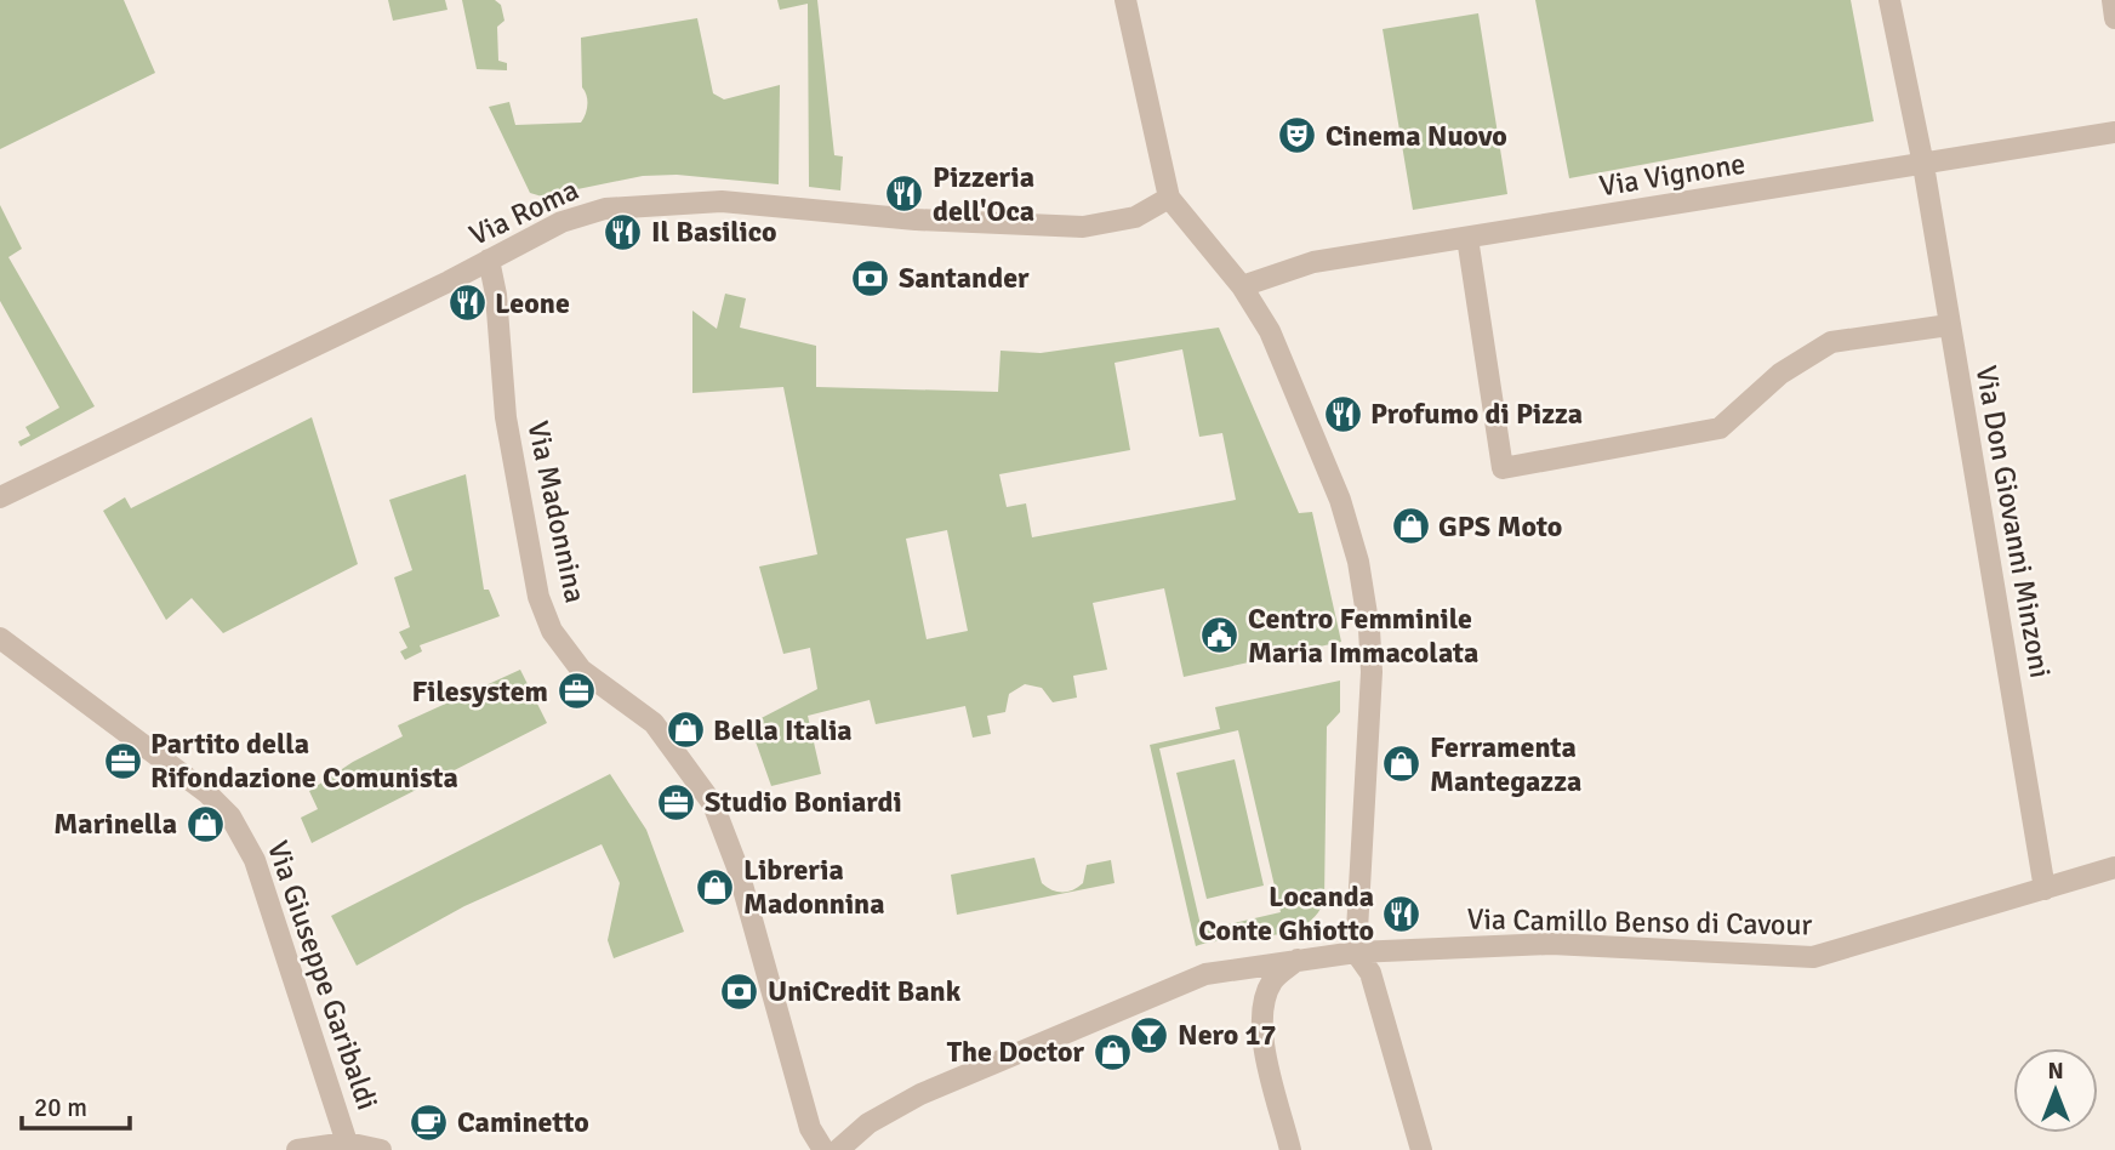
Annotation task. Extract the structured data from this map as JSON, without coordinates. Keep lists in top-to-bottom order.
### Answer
{
  "streets": {
    "street": [
      "Via Vignone",
      "Via Roma",
      "Via Madonnina",
      "Via Don Giovanni Minzoni",
      "Via Camillo Benso di Cavour",
      "Via Giuseppe Garibaldi"
    ]
  },
  "crossings": [
    ["Via Vignone", "Via Don Giovanni Minzoni"],
    ["Via Roma", "Via Madonnina"],
    ["Via Don Giovanni Minzoni", "Via Camillo Benso di Cavour"]
  ],
  "places": {
    "theatre": ["Cinema Nuovo"],
    "restaurant": [
      "Pizzeria dell'Oca",
      "Il Basilico",
      "Leone",
      "Profumo di Pizza",
      "Locanda Conte Ghiotto"
    ],
    "bank": ["Santander", "UniCredit Bank"],
    "shop": [
      "GPS Moto",
      "Bella Italia",
      "Ferramenta Mantegazza",
      "Marinella",
      "Libreria Madonnina",
      "The Doctor"
    ],
    "public building": ["Centro Femminile Maria Immacolata"],
    "office": ["Filesystem", "Partito della Rifondazione Comunista", "Studio Boniardi"],
    "bar": ["Nero 17"],
    "cafe": ["Caminetto"]
  },
  "scale_bar": "20 m",
  "north": "top"
}
